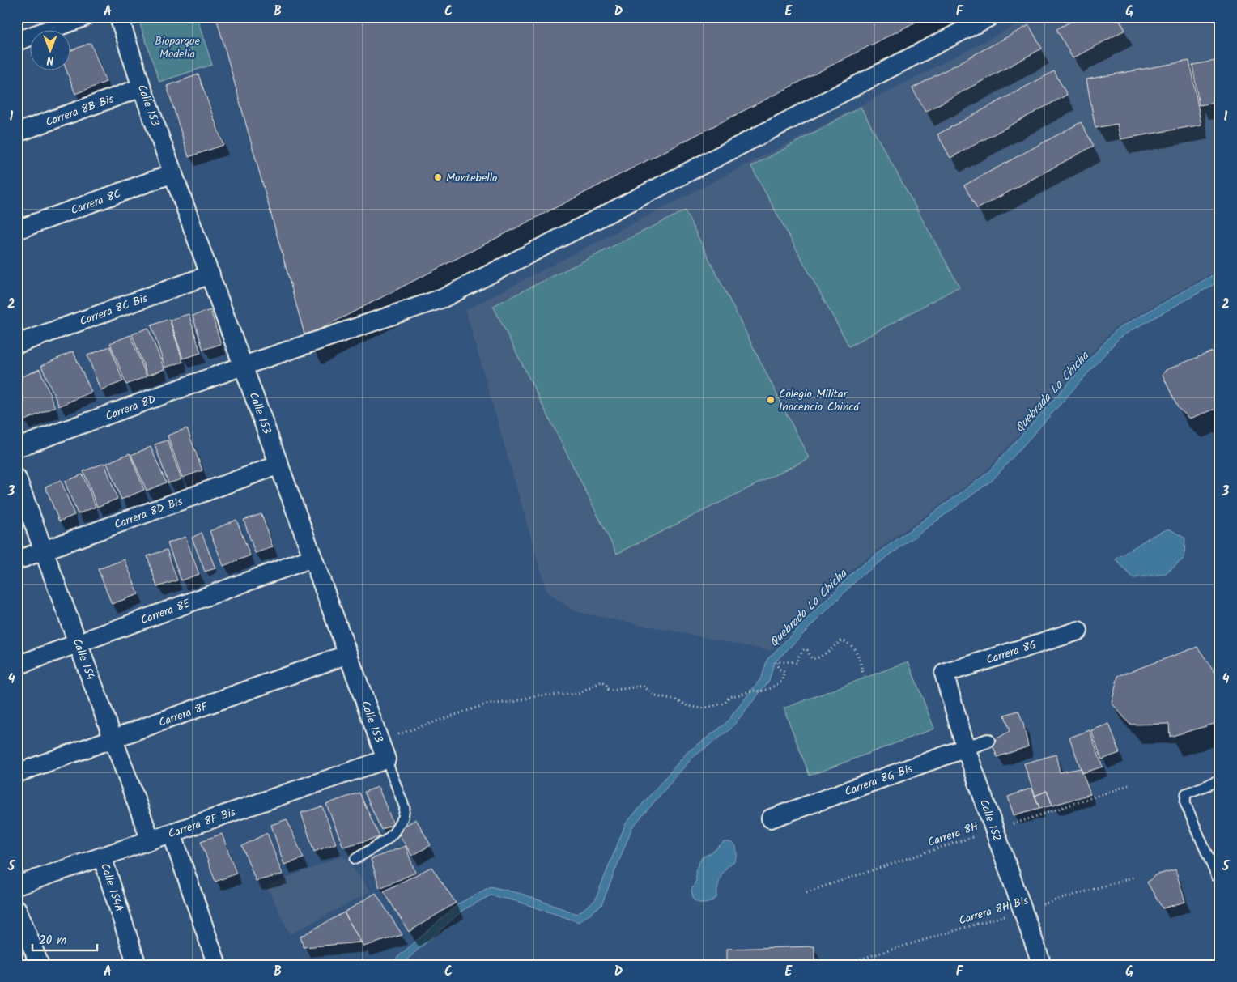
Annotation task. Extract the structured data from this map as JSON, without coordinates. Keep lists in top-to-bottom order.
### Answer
{
  "streets": {
    "street": [
      "Calle 153",
      "Carrera 8B Bis",
      "Carrera 8C",
      "Carrera 8C Bis",
      "Carrera 8D",
      "Carrera 8D Bis",
      "Carrera 8E",
      "Carrera 8G",
      "Calle 154",
      "Carrera 8F",
      "Carrera 8G Bis",
      "Calle 152",
      "Carrera 8F Bis",
      "Calle 154A"
    ],
    "path": ["Carrera 8H", "Carrera 8H Bis"]
  },
  "crossings": [
    ["Calle 153", "Carrera 8B Bis"],
    ["Calle 153", "Carrera 8C"],
    ["Calle 153", "Carrera 8C Bis"],
    ["Calle 153", "Carrera 8D"],
    ["Calle 153", "Carrera 8D Bis"],
    ["Calle 153", "Carrera 8E"],
    ["Calle 153", "Carrera 8F"],
    ["Calle 153", "Carrera 8F Bis"],
    ["Carrera 8D Bis", "Calle 154"],
    ["Carrera 8E", "Calle 154"],
    ["Carrera 8G", "Calle 152"],
    ["Calle 154", "Carrera 8F"],
    ["Calle 154", "Carrera 8F Bis"],
    ["Carrera 8G Bis", "Calle 152"],
    ["Calle 152", "Carrera 8H"],
    ["Calle 152", "Carrera 8H Bis"],
    ["Carrera 8F Bis", "Calle 154A"]
  ],
  "water": ["Quebrada La Chicha"],
  "parks": ["Bioparque Modelia"],
  "places": ["Montebello", "Colegio Militar Inocencio Chincá"],
  "scale_bar": "20 m",
  "north": "bottom",
  "grid": {
    "columns": [
      "A",
      "B",
      "C",
      "D",
      "E",
      "F",
      "G"
    ],
    "rows": [
      "1",
      "2",
      "3",
      "4",
      "5"
    ]
  }
}
